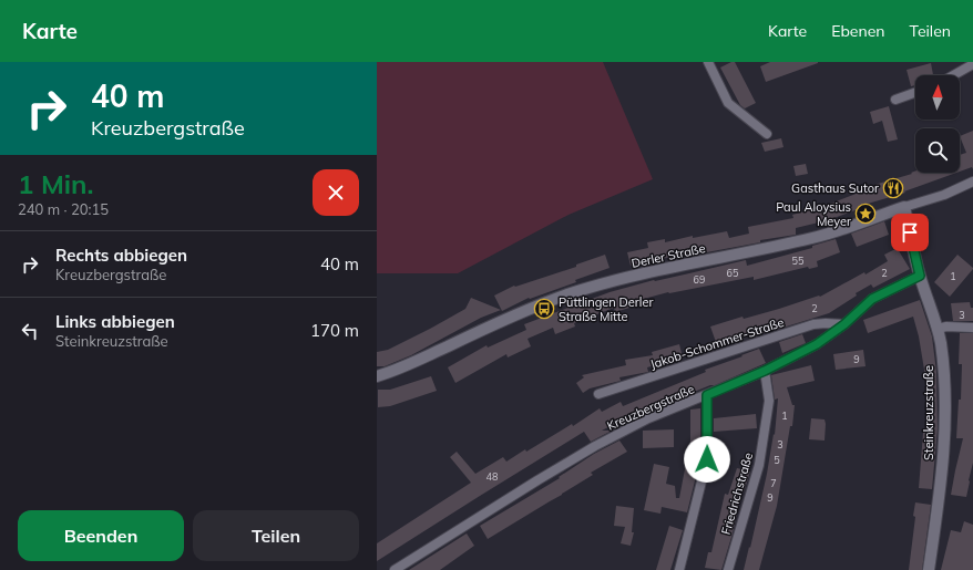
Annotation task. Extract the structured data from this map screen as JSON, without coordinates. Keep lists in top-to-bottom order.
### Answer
{
  "streets": {
    "street": [
      "Derler Straße",
      "Jakob-Schommer-Straße",
      "Kreuzbergstraße",
      "Steinkreuzstraße",
      "Friedrichstraße"
    ]
  },
  "crossings": [
    ["Derler Straße", "Steinkreuzstraße"],
    ["Jakob-Schommer-Straße", "Kreuzbergstraße"],
    ["Kreuzbergstraße", "Steinkreuzstraße"],
    ["Kreuzbergstraße", "Friedrichstraße"]
  ],
  "places": {
    "restaurant": ["Gasthaus Sutor"],
    "place": ["Paul Aloysius Meyer"],
    "bus stop": ["Püttlingen Derler Straße Mitte"]
  },
  "house_numbers": [
    "55",
    "65",
    "2",
    "1",
    "69",
    "2",
    "3",
    "9",
    "1",
    "3",
    "5",
    "48",
    "7",
    "9"
  ],
  "north": "top",
  "page": {
    "header": "Karte",
    "nav": ["Karte", "Ebenen", "Teilen"],
    "turn": ["40 m", "Kreuzbergstraße"],
    "heading": ["1 Min.", "240 m · 20:15"],
    "list": [
      {
        "name": "Rechts abbiegen",
        "note": "Kreuzbergstraße",
        "value": "40 m"
      },
      {
        "name": "Links abbiegen",
        "note": "Steinkreuzstraße",
        "value": "170 m"
      }
    ],
    "buttons": ["Beenden", "Teilen"]
  }
}
